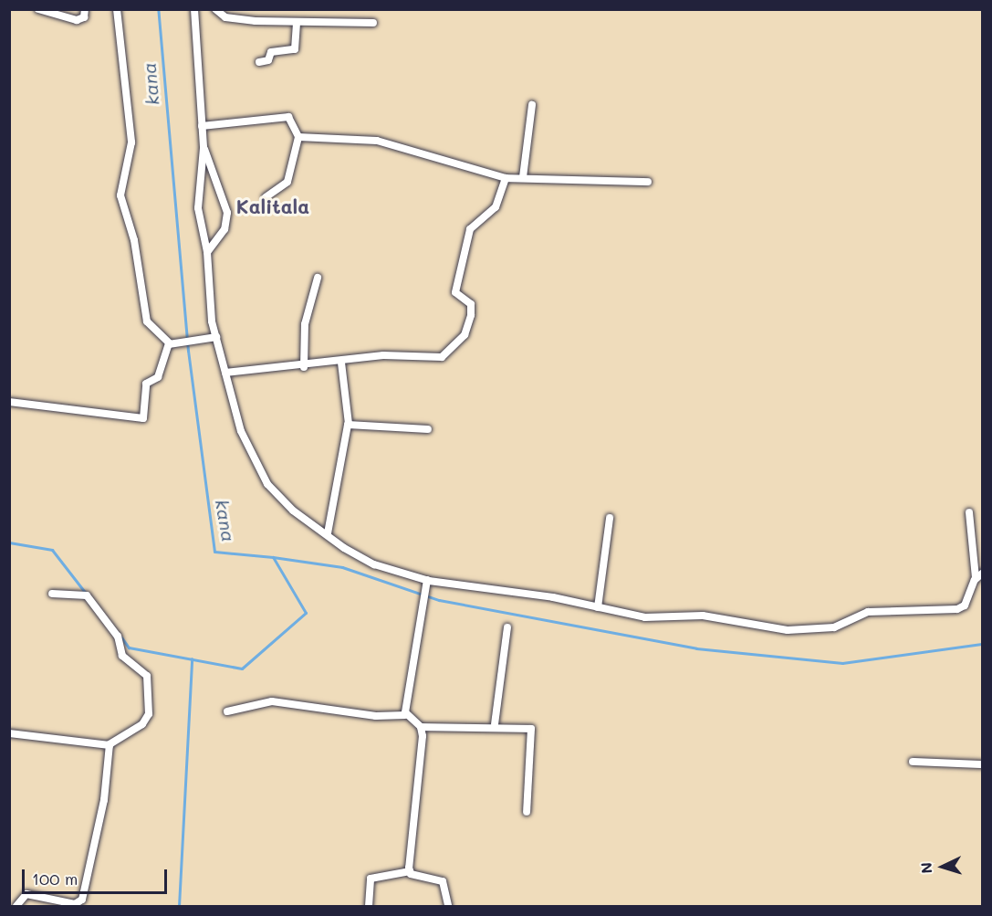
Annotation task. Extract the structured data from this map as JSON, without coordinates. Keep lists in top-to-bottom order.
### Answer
{
  "districts": ["Kalitala"],
  "water": ["kana"],
  "scale_bar": "100 m",
  "north": "left"
}
